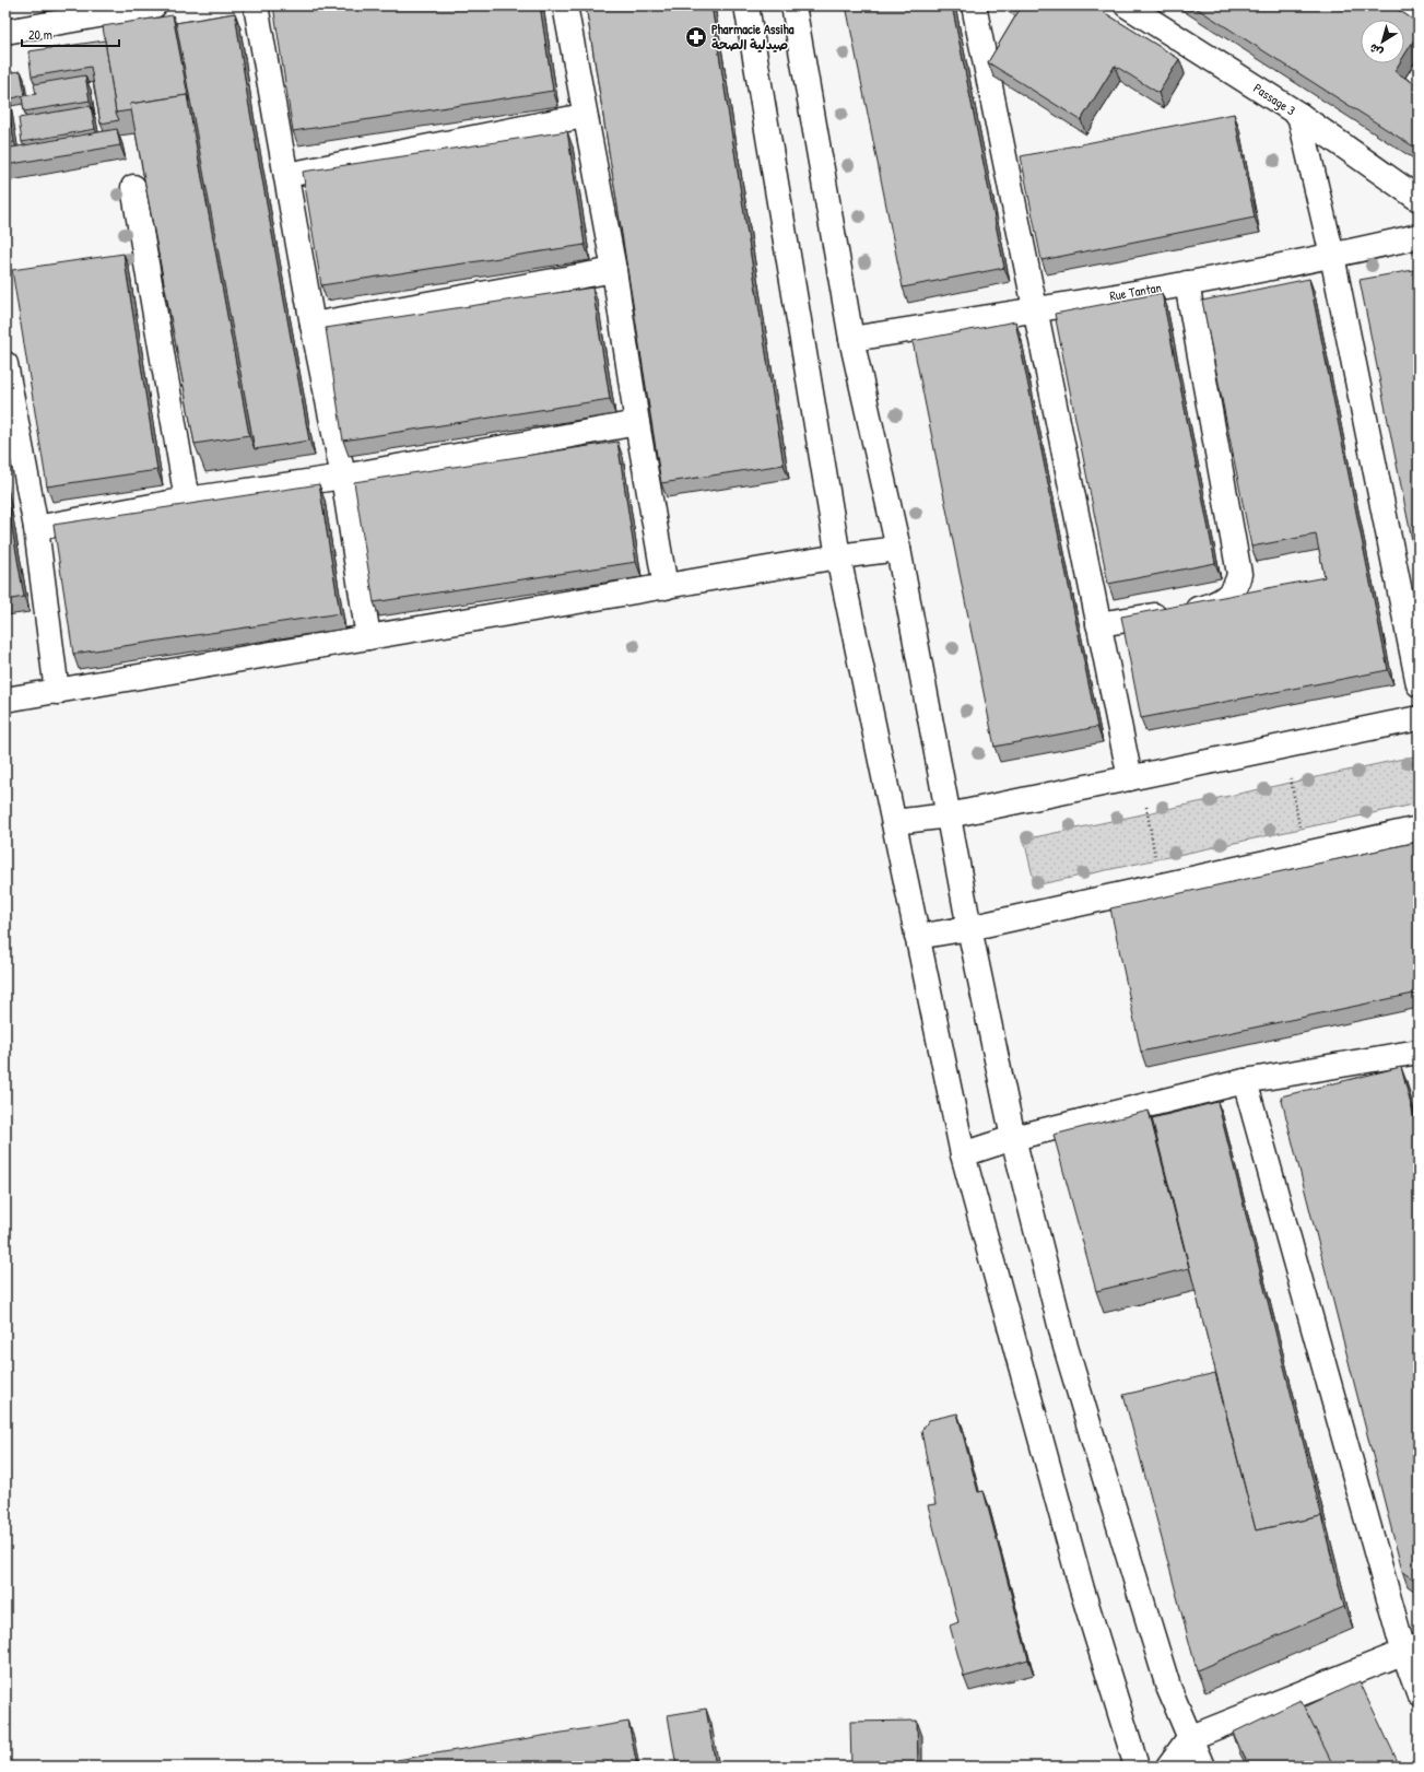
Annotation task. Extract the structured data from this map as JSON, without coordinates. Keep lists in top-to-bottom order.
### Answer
{
  "streets": {
    "street": ["Passage 3", "Rue Tantan"]
  },
  "places": {
    "pharmacy": ["Pharmacie Assiha صيدلية الصحة"]
  },
  "scale_bar": "20 m",
  "north": "bottom left"
}
